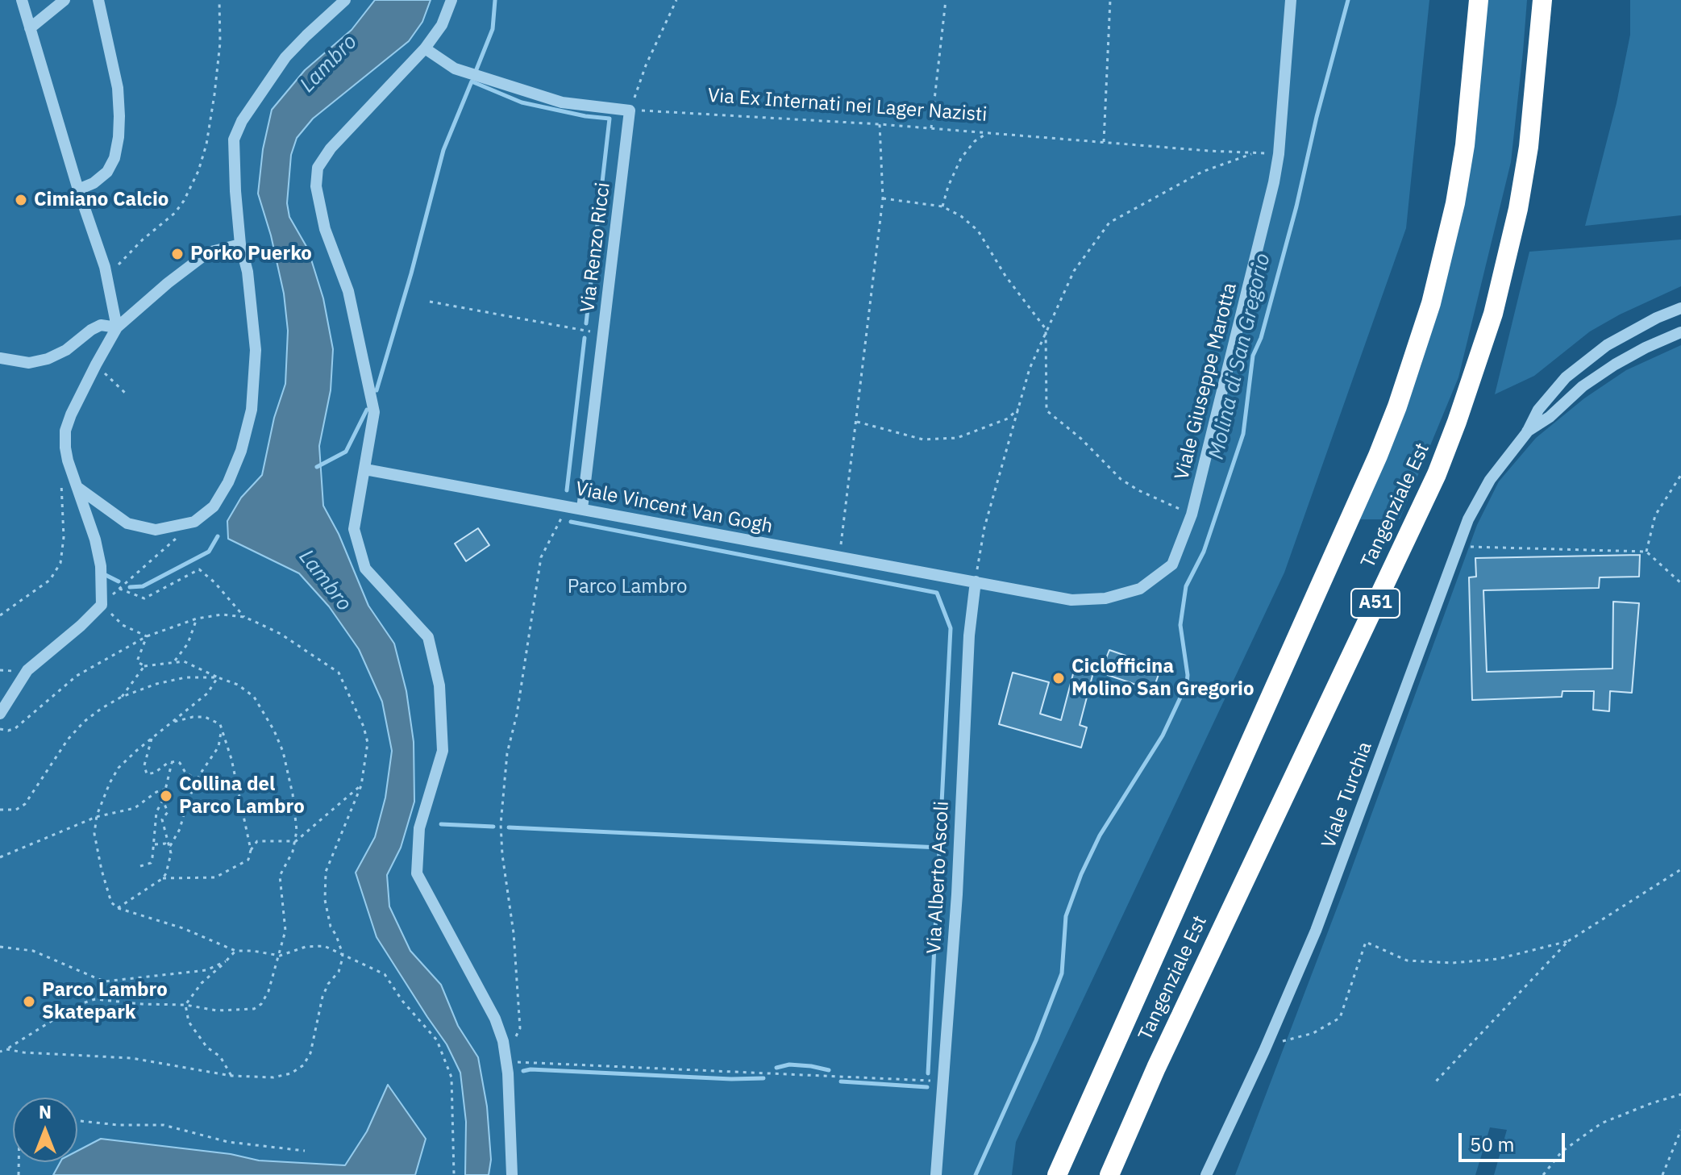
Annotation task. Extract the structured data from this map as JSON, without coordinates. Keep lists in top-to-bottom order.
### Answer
{
  "streets": {
    "highway": ["Tangenziale Est", "A51"],
    "street": [
      "Via Renzo Ricci",
      "Viale Giuseppe Marotta",
      "Viale Vincent Van Gogh",
      "Viale Turchia",
      "Via Alberto Ascoli"
    ],
    "path": ["Via Ex Internati nei Lager Nazisti"]
  },
  "crossings": [
    ["Via Ex Internati nei Lager Nazisti", "Via Renzo Ricci"],
    ["Via Ex Internati nei Lager Nazisti", "Viale Giuseppe Marotta"],
    ["Via Renzo Ricci", "Viale Vincent Van Gogh"],
    ["Viale Giuseppe Marotta", "Viale Vincent Van Gogh"],
    ["Viale Giuseppe Marotta", "Via Alberto Ascoli"],
    ["Viale Vincent Van Gogh", "Via Alberto Ascoli"]
  ],
  "water": ["Lambro", "Molina di San Gregorio"],
  "parks": ["Parco Lambro"],
  "places": [
    "Cimiano Calcio",
    "Porko Puerko",
    "Ciclofficina Molino San Gregorio",
    "Collina del Parco Lambro",
    "Parco Lambro Skatepark"
  ],
  "scale_bar": "50 m",
  "north": "top"
}
